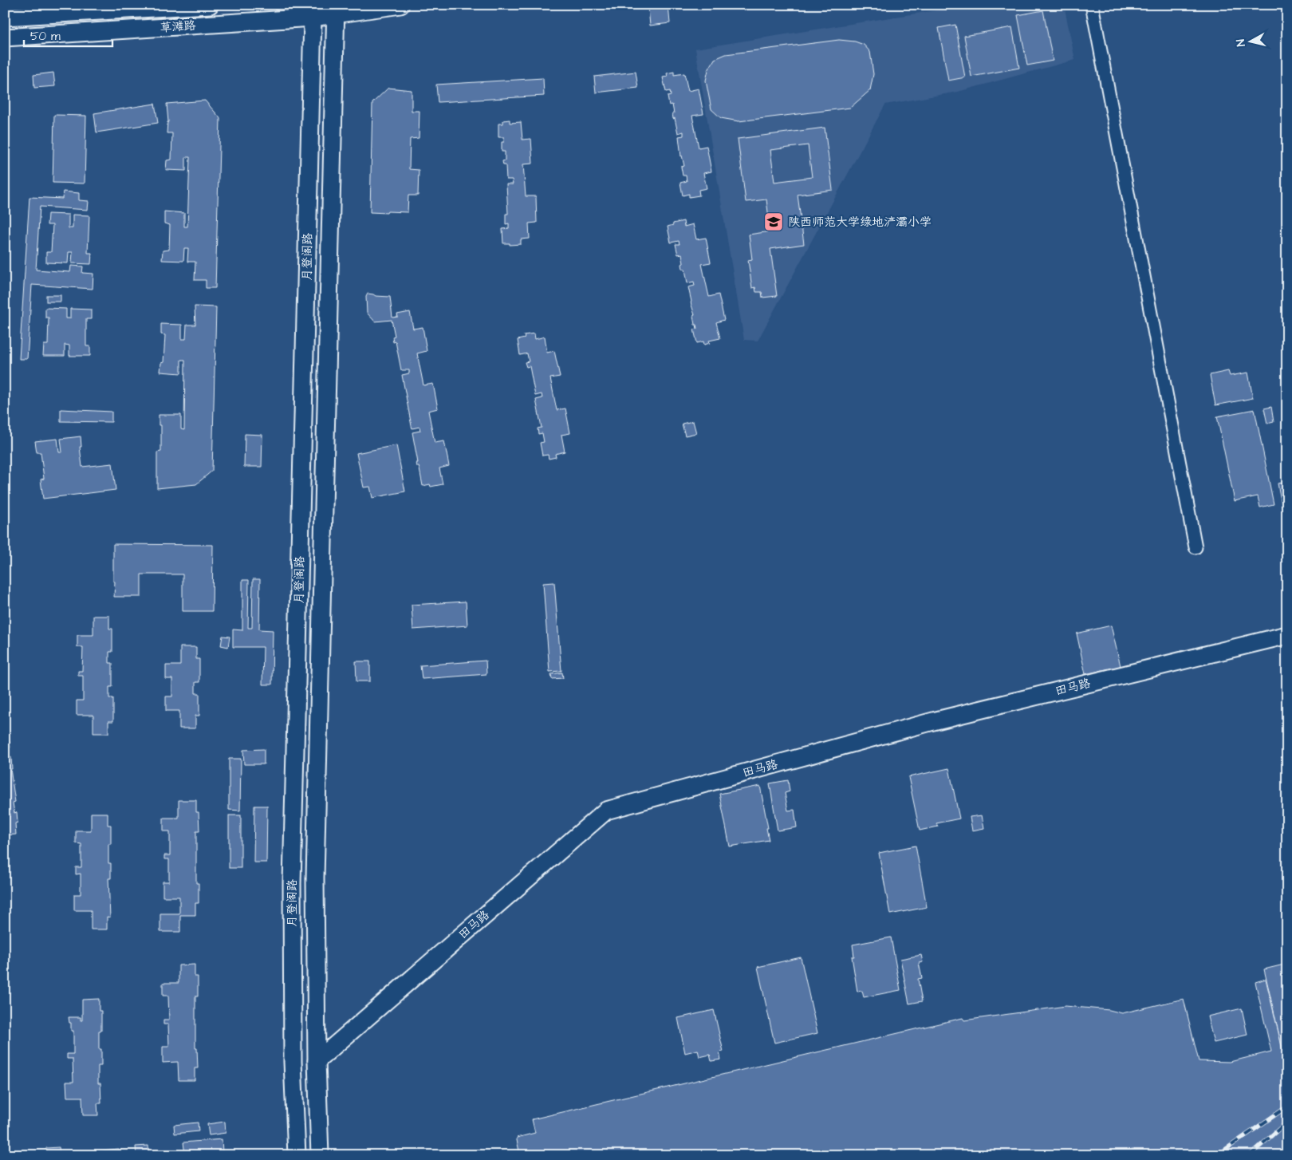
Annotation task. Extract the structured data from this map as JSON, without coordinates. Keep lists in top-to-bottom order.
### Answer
{
  "streets": {
    "main road": ["草滩路", "月登阁路", "田马路"]
  },
  "crossings": [
    ["草滩路", "月登阁路"],
    ["月登阁路", "田马路"]
  ],
  "places": {
    "school or university": ["陕西师范大学绿地浐灞小学"]
  },
  "scale_bar": "50 m",
  "north": "left"
}
